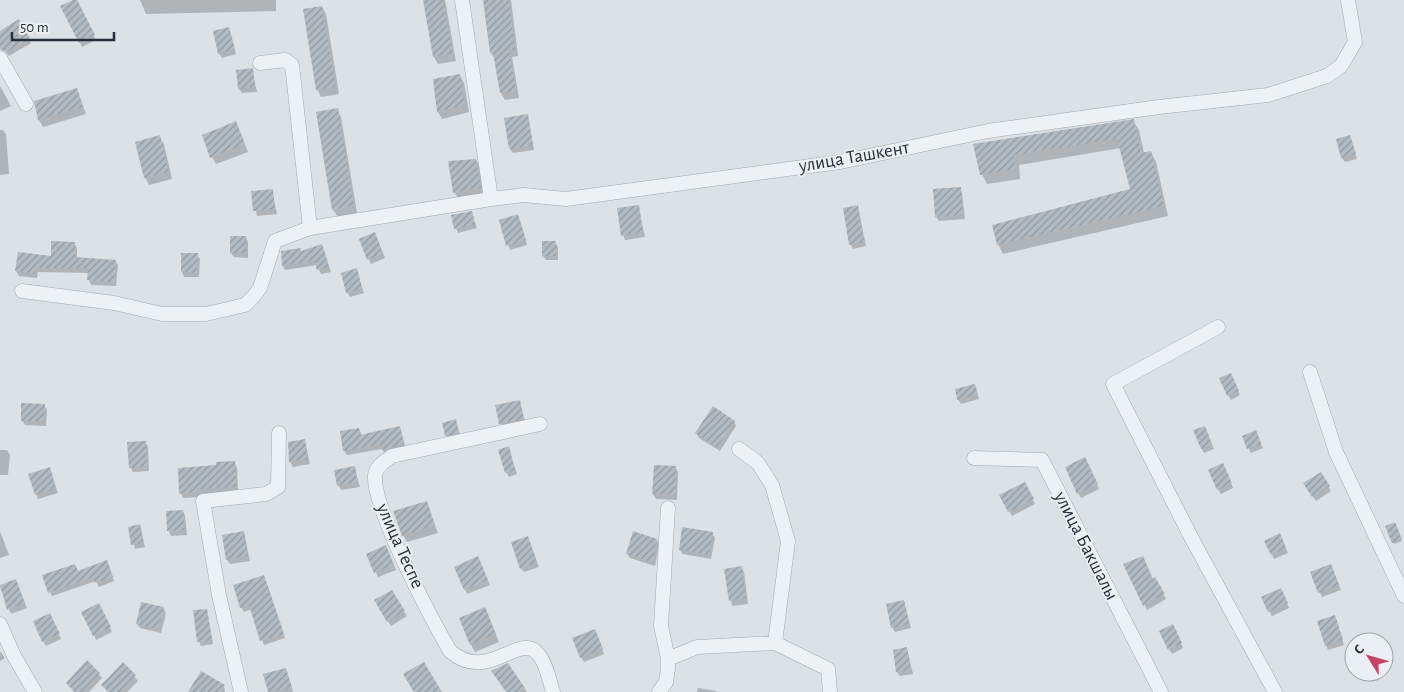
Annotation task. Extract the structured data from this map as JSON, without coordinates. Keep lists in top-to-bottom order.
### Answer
{
  "streets": {
    "street": ["улица Ташкент", "улица Теспе", "улица Бакшалы"]
  },
  "scale_bar": "50 m",
  "north": "top left"
}
